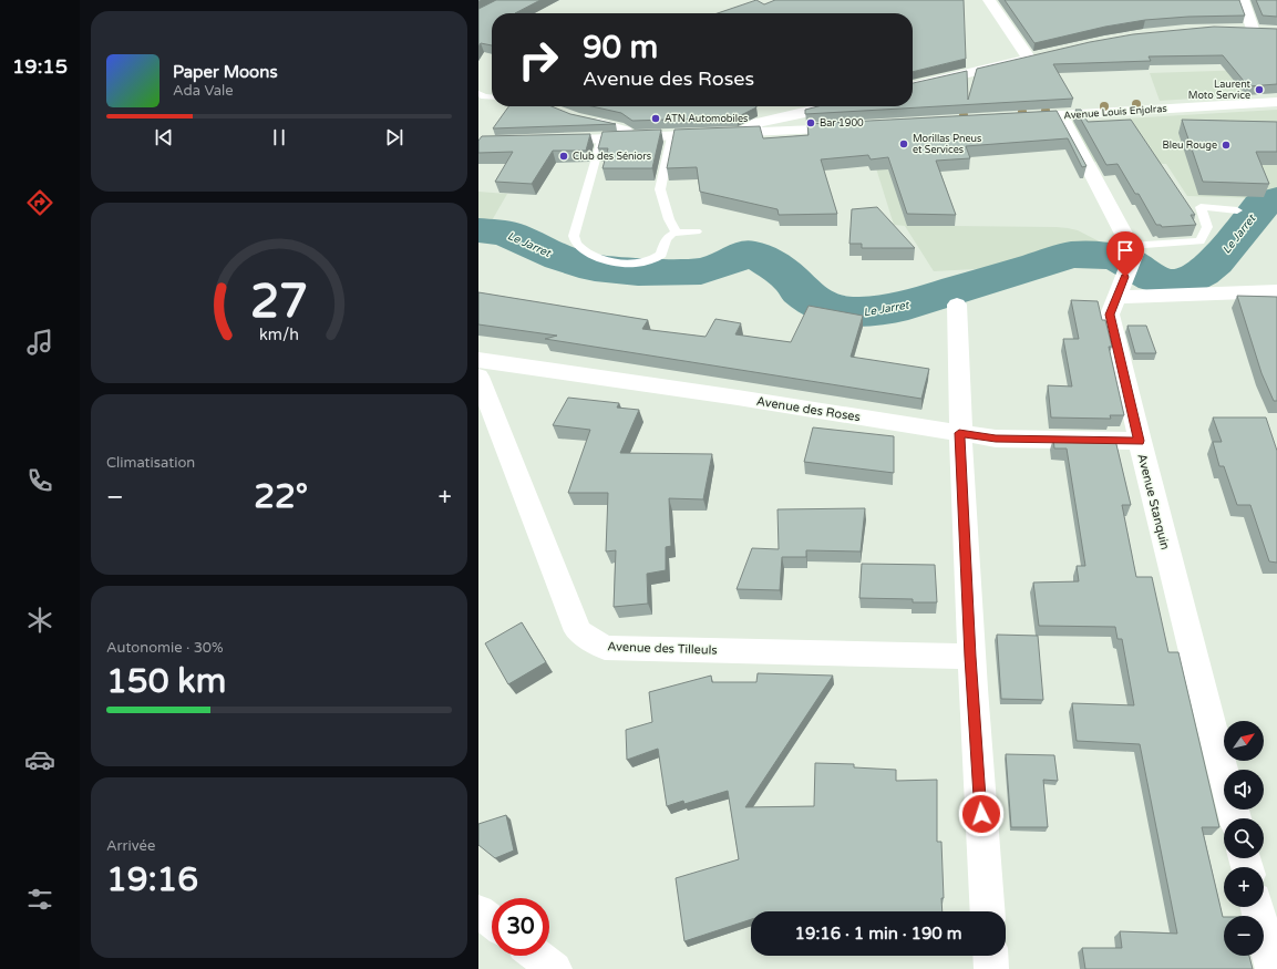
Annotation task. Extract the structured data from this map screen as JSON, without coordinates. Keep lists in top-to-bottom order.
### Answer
{
  "streets": {
    "street": [
      "Avenue Louis Enjolras",
      "Avenue des Roses",
      "Avenue Stanquin",
      "Avenue des Tilleuls"
    ]
  },
  "crossings": [
    ["Avenue des Roses", "Avenue Stanquin"]
  ],
  "water": ["Le Jarret"],
  "places": [
    "Laurent Moto Service",
    "ATN Automobiles",
    "Bar 1900",
    "Morillas Pneus et Services",
    "Bleu Rouge",
    "Club des Séniors"
  ],
  "north": "top right",
  "page": {
    "tabs": "19:15",
    "turn": ["90 m", "Avenue des Roses"],
    "song": ["Paper Moons", "Ada Vale"],
    "tile": [
      "Climatisation",
      ["Autonomie · 30%", "150 km"],
      ["Arrivée", "19:16"]
    ],
    "heat": ["−", "22°", "+"],
    "map_buttons": ["+", "−"],
    "limit": "30",
    "trip": "19:16 · 1 min · 190 m",
    "gauge": ["27", "km/h"]
  }
}
